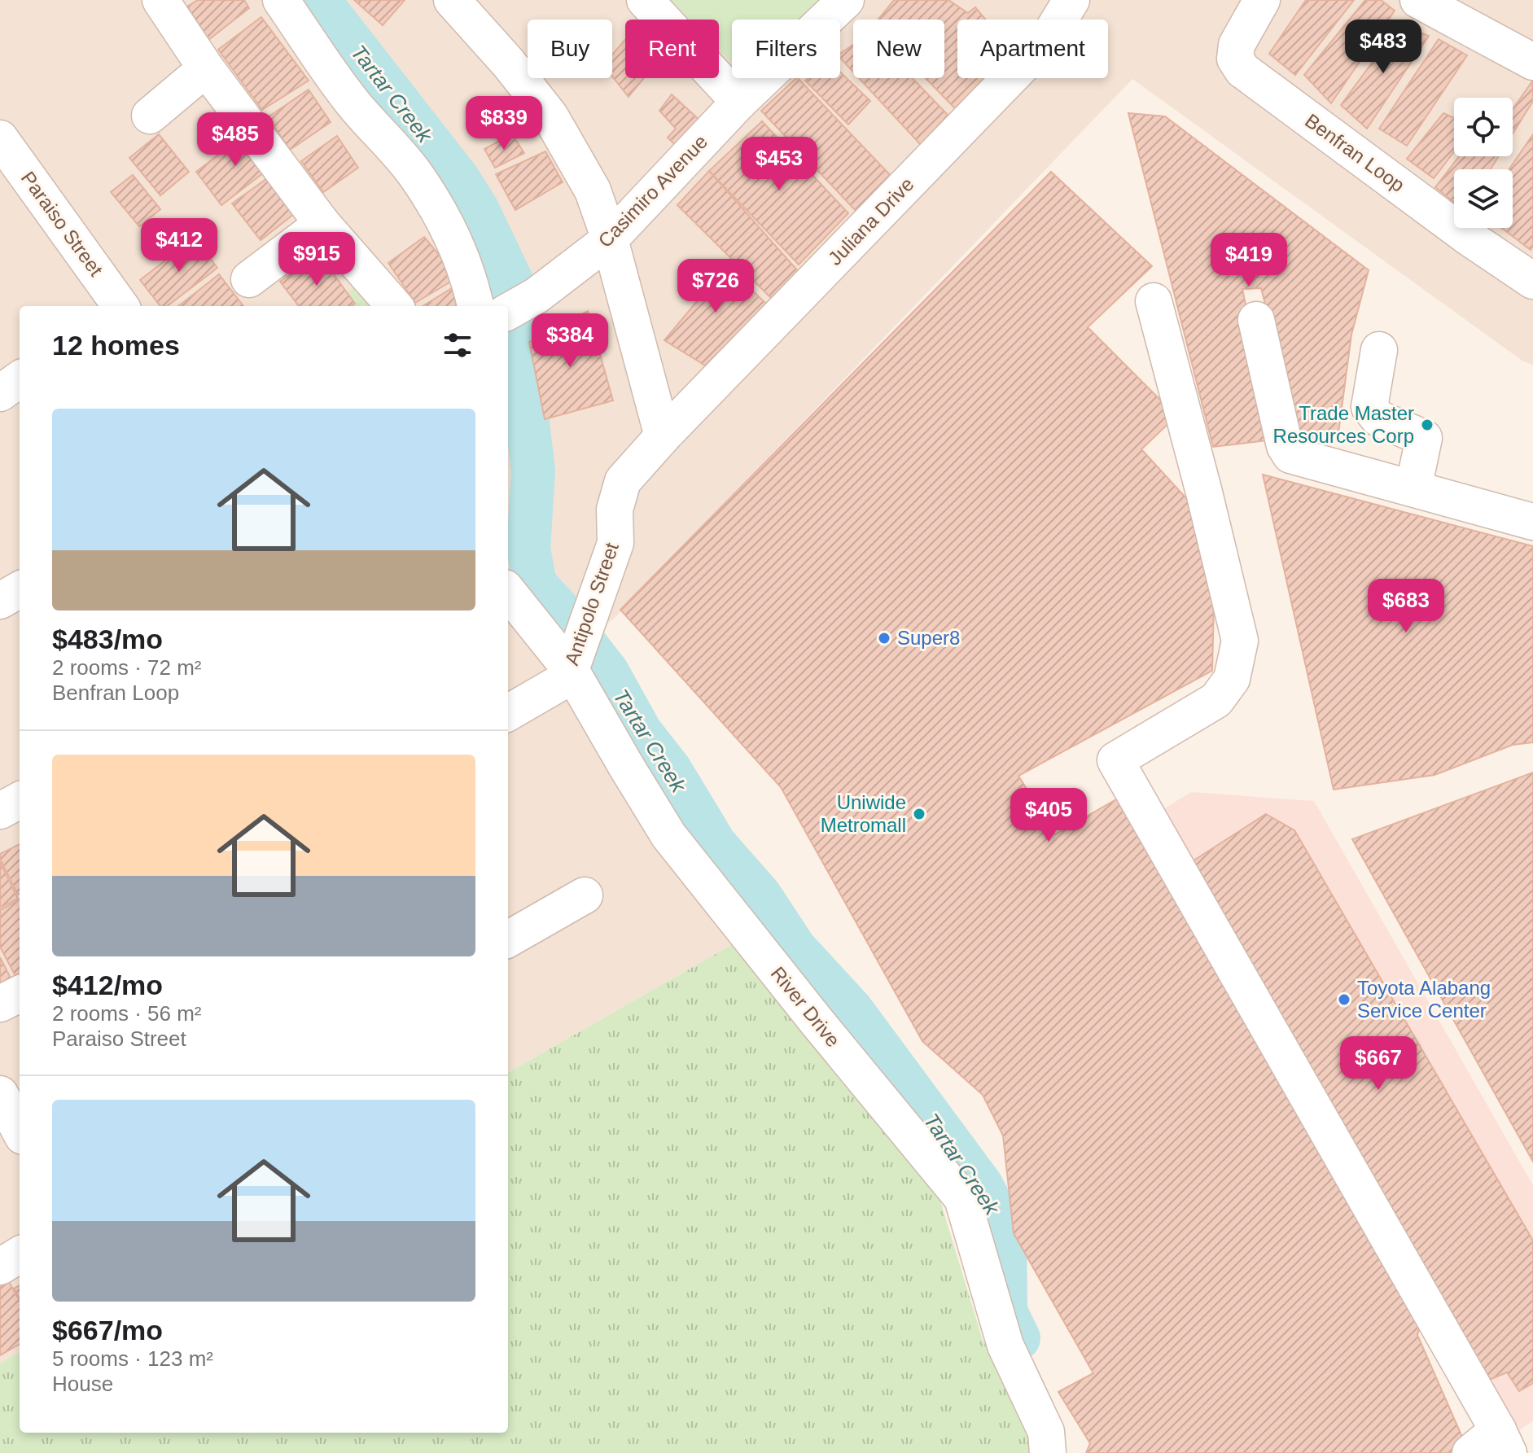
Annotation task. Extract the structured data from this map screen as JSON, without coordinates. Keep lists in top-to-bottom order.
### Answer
{
  "streets": {
    "street": [
      "Benfran Loop",
      "Casimiro Avenue",
      "Juliana Drive",
      "Paraiso Street",
      "Antipolo Street",
      "River Drive"
    ]
  },
  "crossings": [
    ["Juliana Drive", "Antipolo Street"],
    ["Antipolo Street", "River Drive"]
  ],
  "water": ["Tartar Creek"],
  "places": [
    "Trade Master Resources Corp",
    "Super8",
    "Uniwide Metromall",
    "Toyota Alabang Service Center"
  ],
  "page": {
    "price": [
      "$483",
      "$839",
      "$485",
      "$453",
      "$412",
      "$915",
      "$419",
      "$726",
      "$384",
      "$683",
      "$405",
      "$667"
    ],
    "chip": [
      "Buy",
      "Rent",
      "Filters",
      "New",
      "Apartment"
    ],
    "heading": "12 homes",
    "list": [
      {
        "name": "$483/mo",
        "note": "2 rooms · 72 m² · Benfran Loop"
      },
      {
        "name": "$412/mo",
        "note": "2 rooms · 56 m² · Paraiso Street"
      },
      {
        "name": "$667/mo",
        "note": "5 rooms · 123 m² · House"
      }
    ]
  }
}
